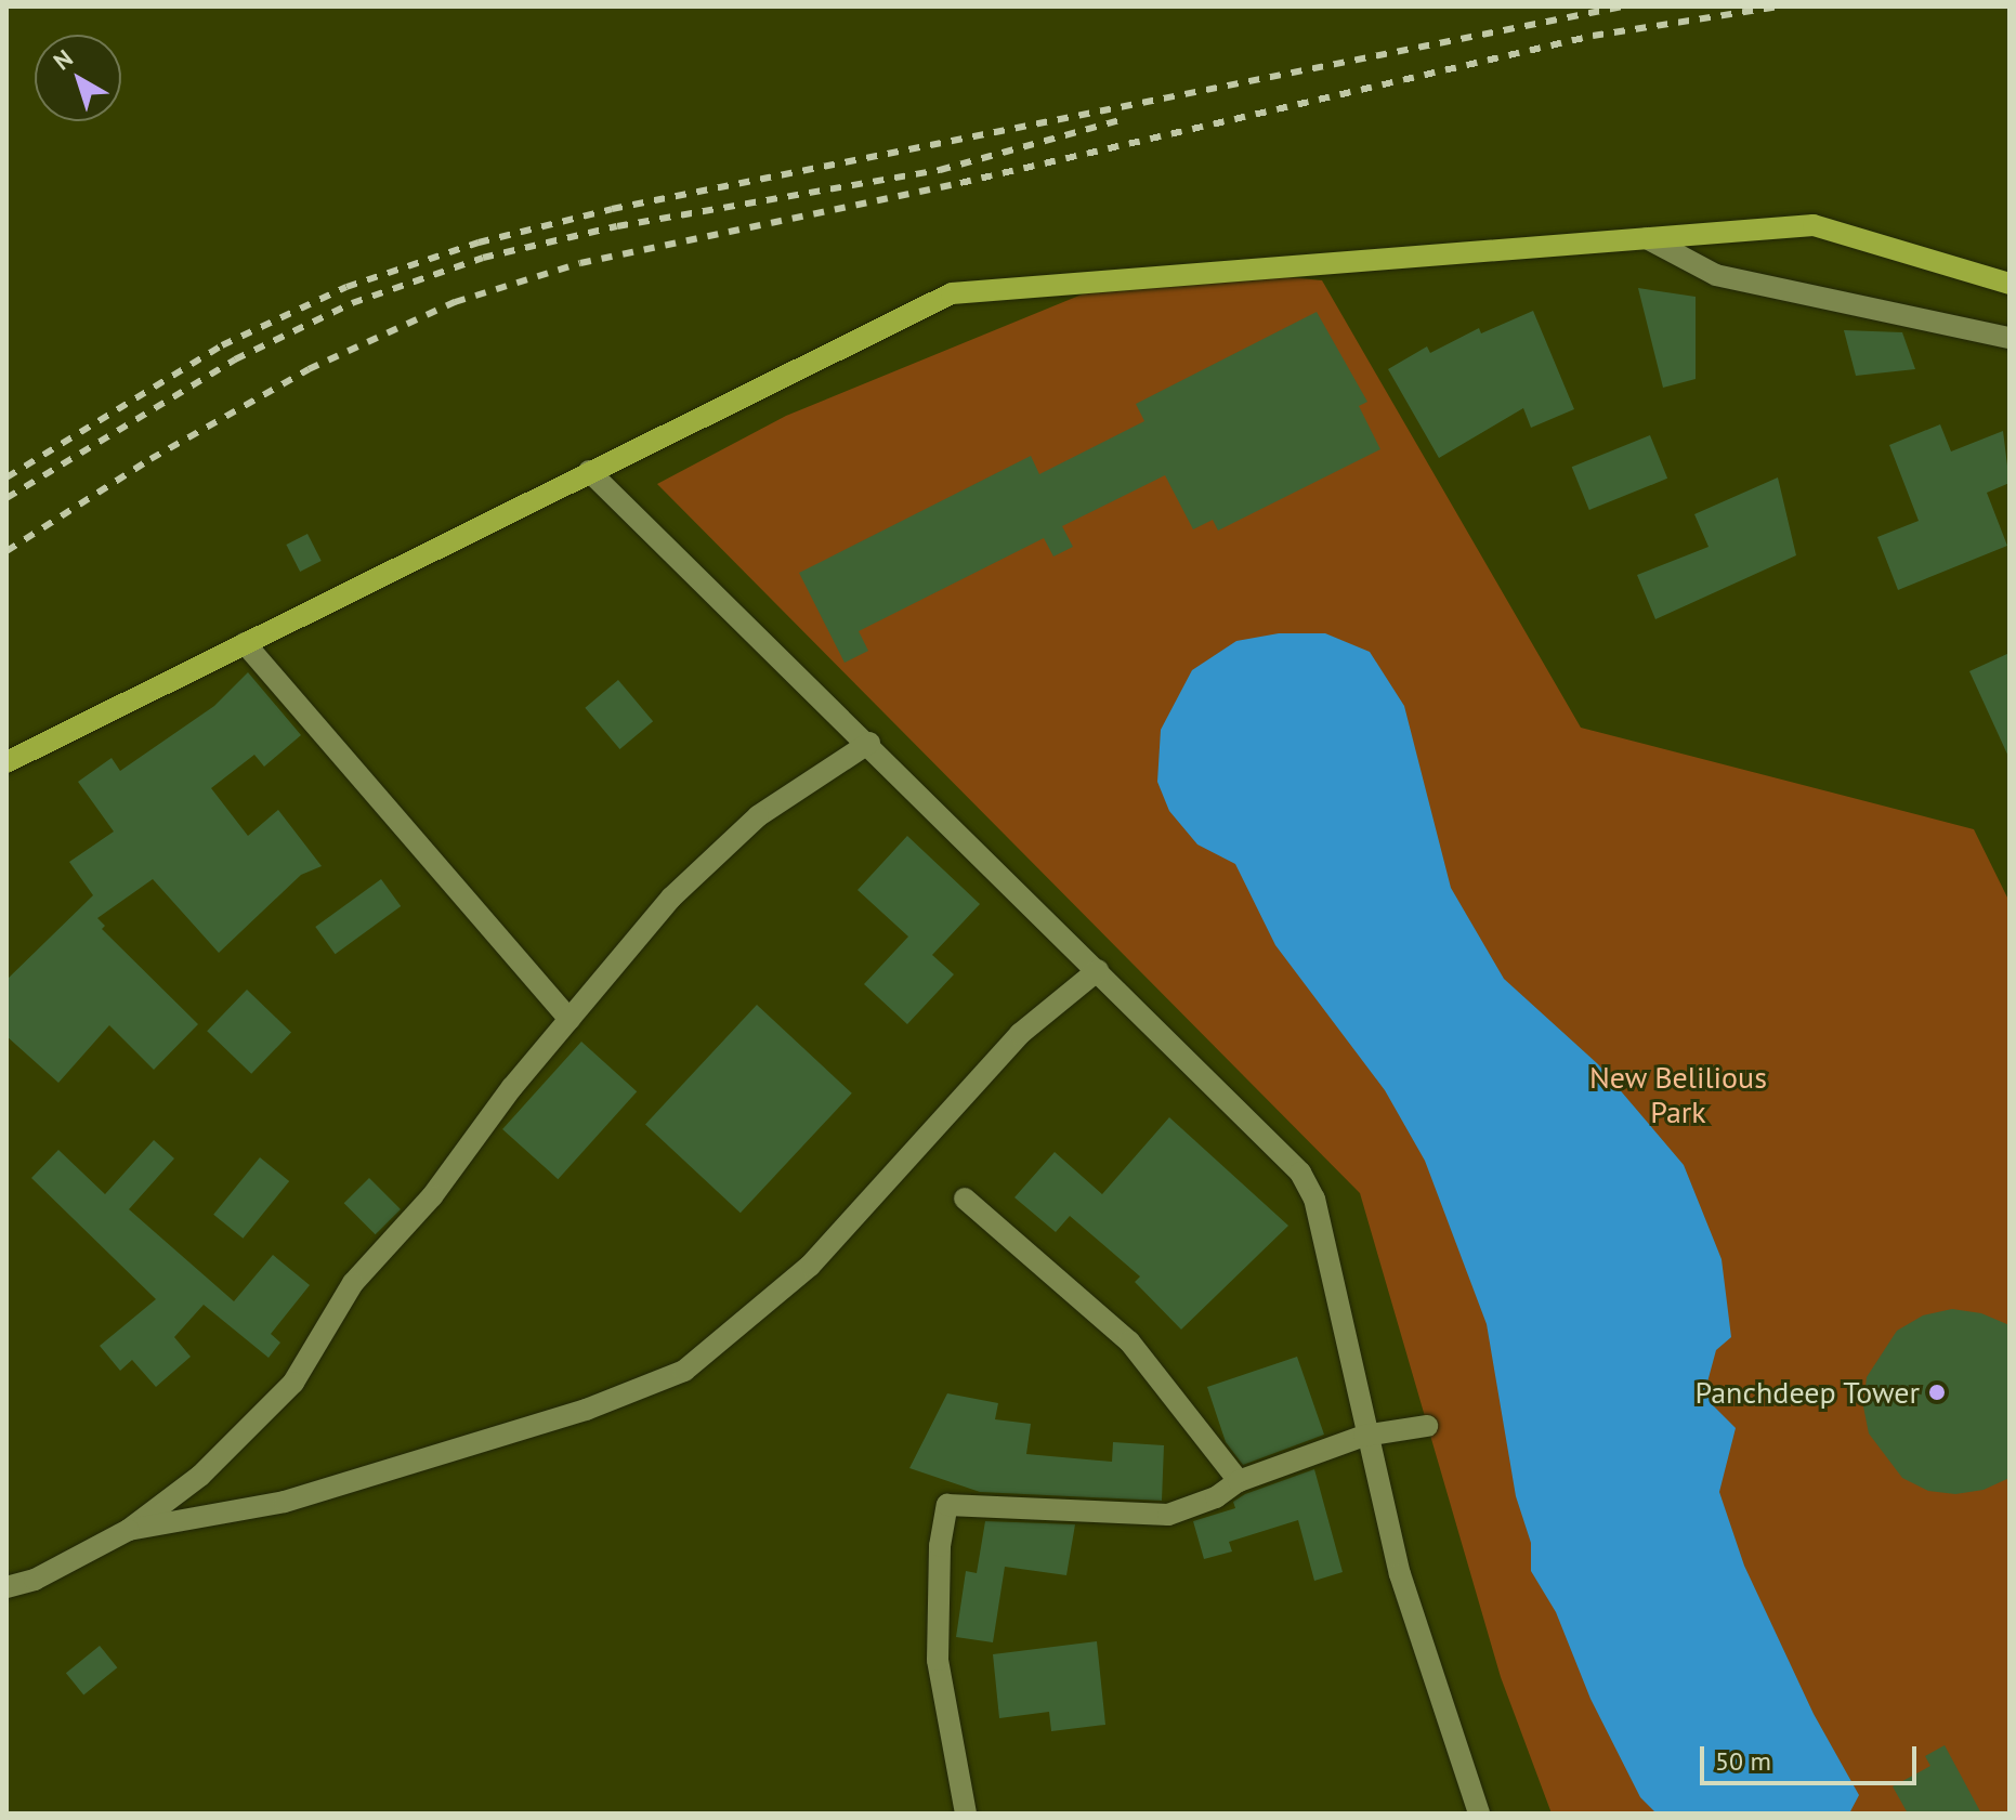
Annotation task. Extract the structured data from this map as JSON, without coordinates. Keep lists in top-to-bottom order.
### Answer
{
  "parks": ["New Belilious Park"],
  "places": ["Panchdeep Tower"],
  "scale_bar": "50 m",
  "north": "top left"
}
